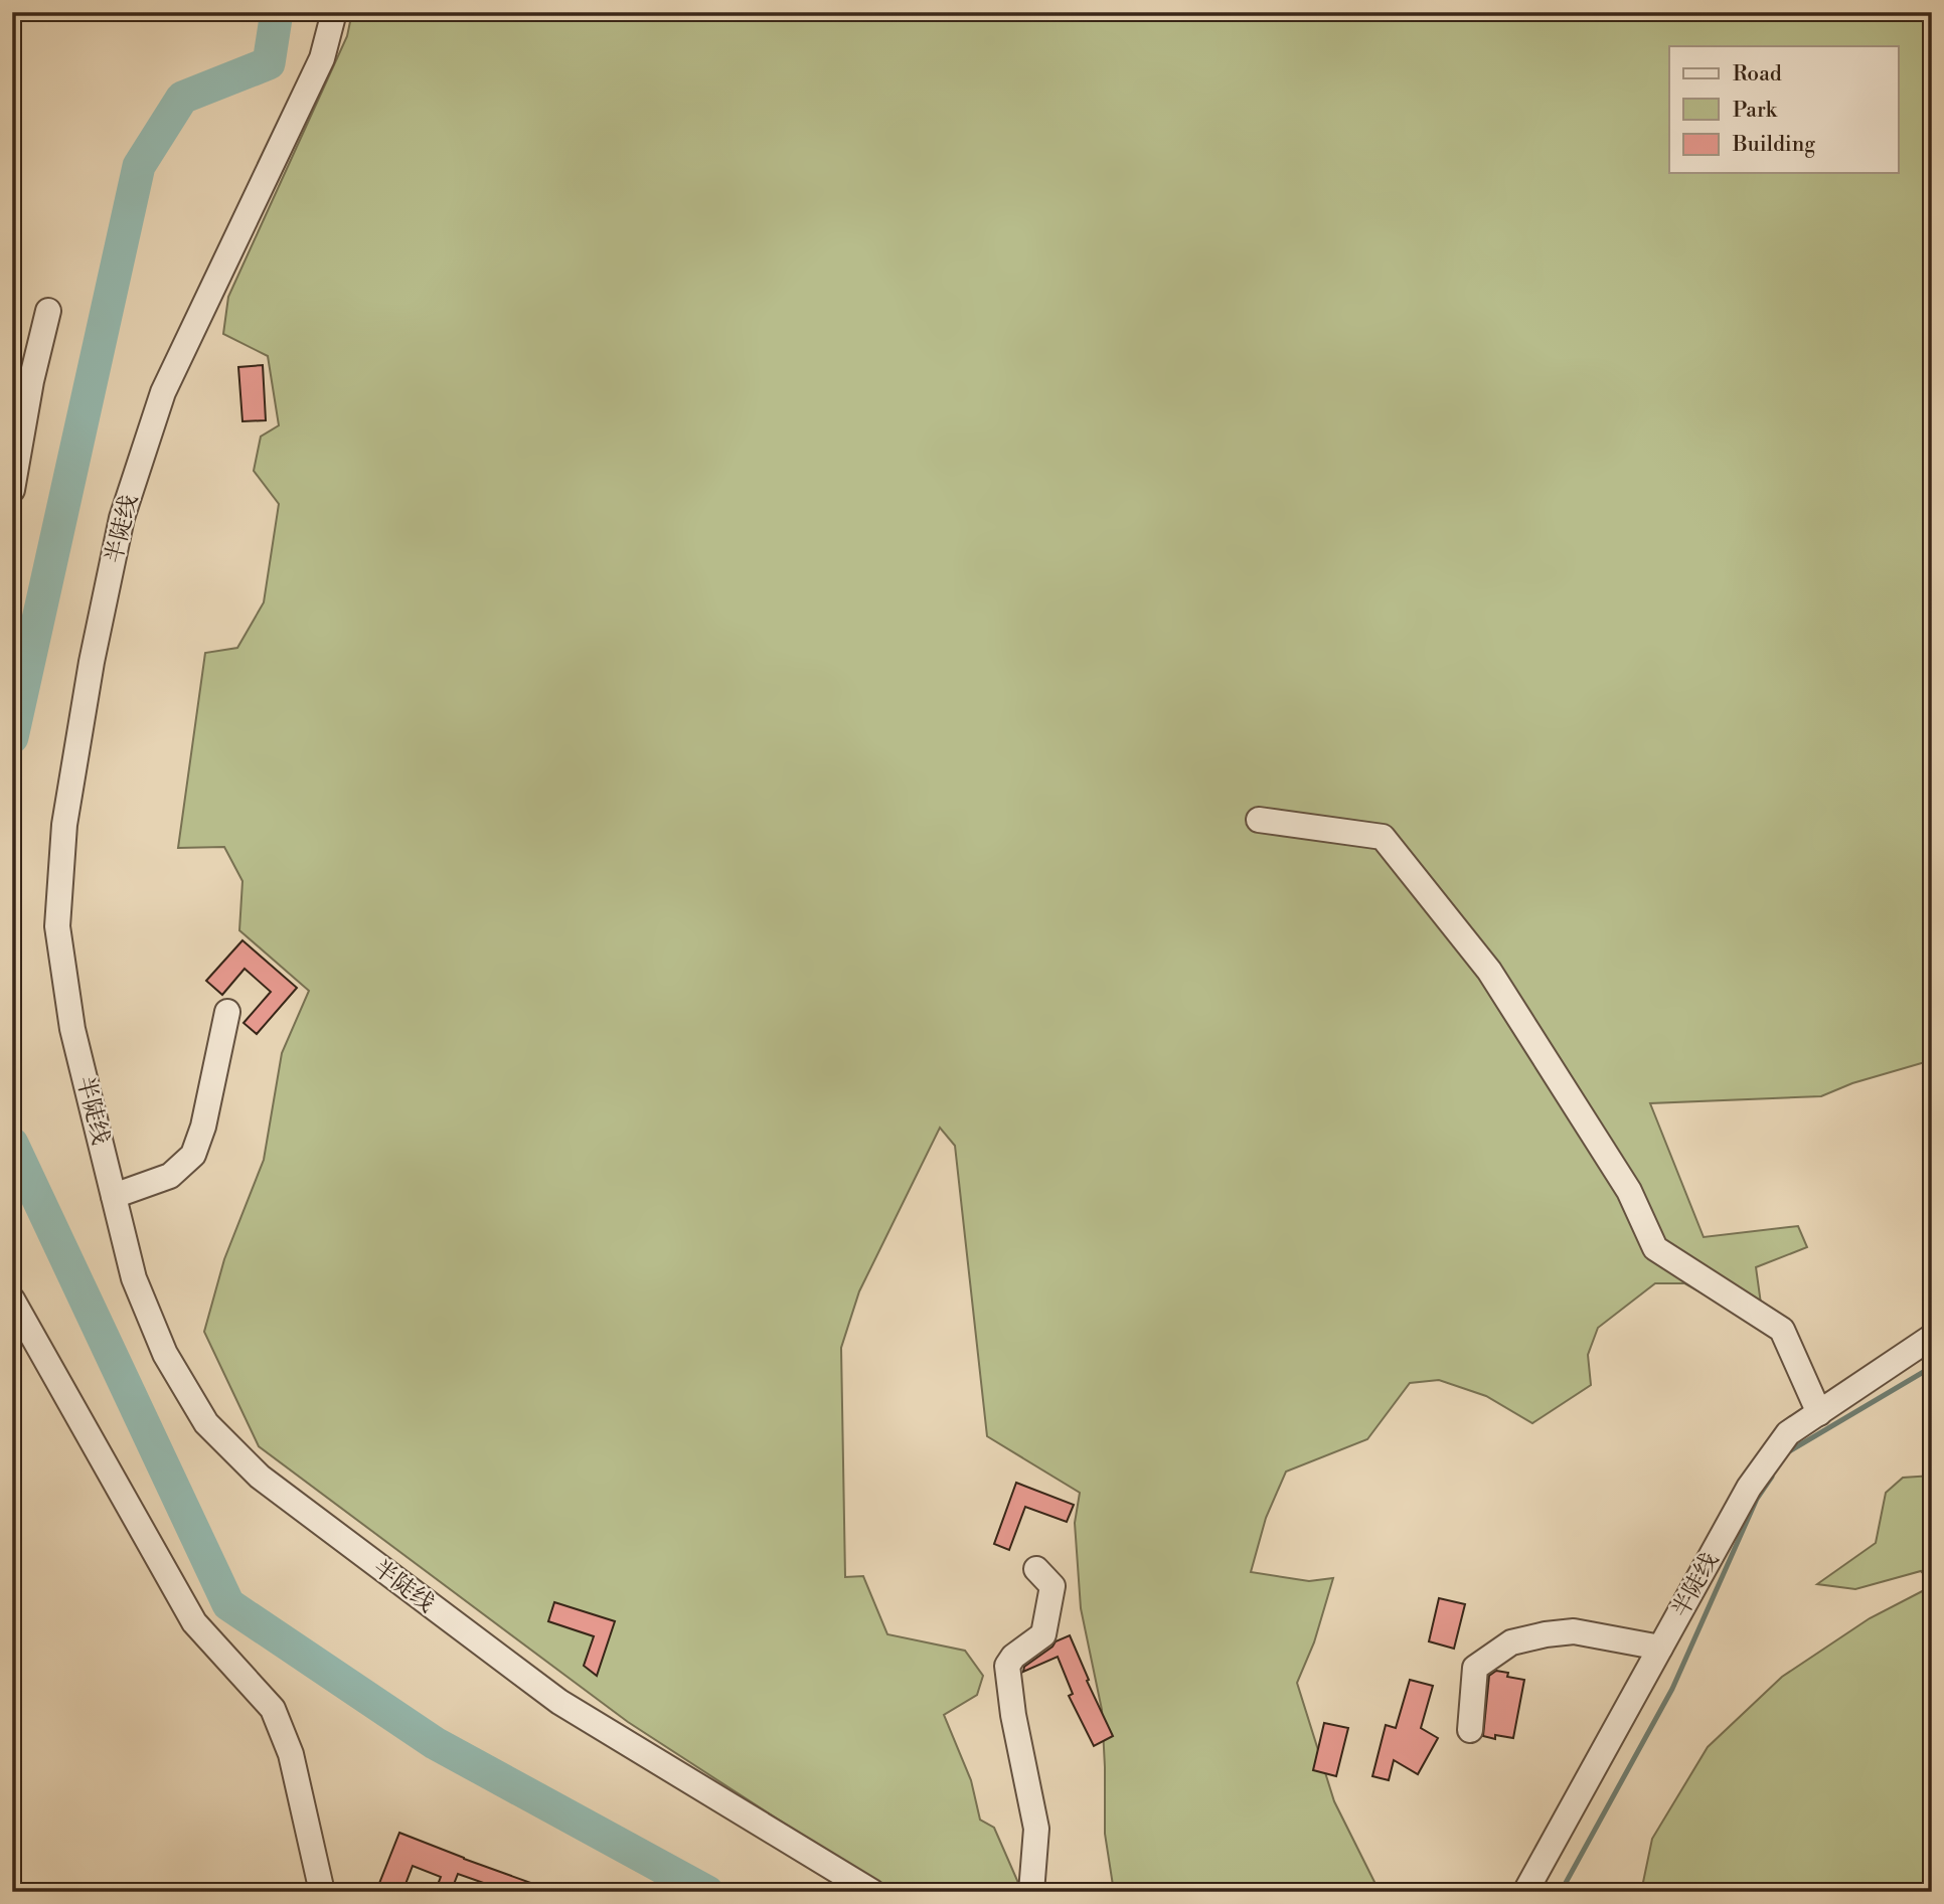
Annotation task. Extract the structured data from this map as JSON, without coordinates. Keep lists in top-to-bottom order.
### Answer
{
  "streets": {
    "street": ["半陡线"]
  },
  "legend": ["Road", "Park", "Building"]
}
